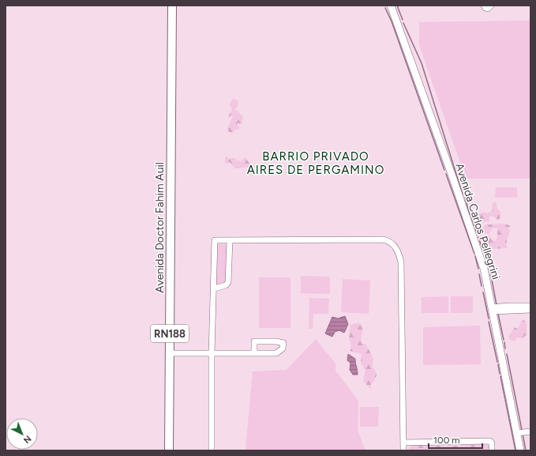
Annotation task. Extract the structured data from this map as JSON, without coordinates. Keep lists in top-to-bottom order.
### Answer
{
  "streets": {
    "highway": ["Avenida Doctor Fahim Auil", "RN188"],
    "main road": ["Avenida Carlos Pellegrini"]
  },
  "districts": ["BARRIO PRIVADO AIRES DE PERGAMINO"],
  "scale_bar": "100 m",
  "north": "bottom right"
}
